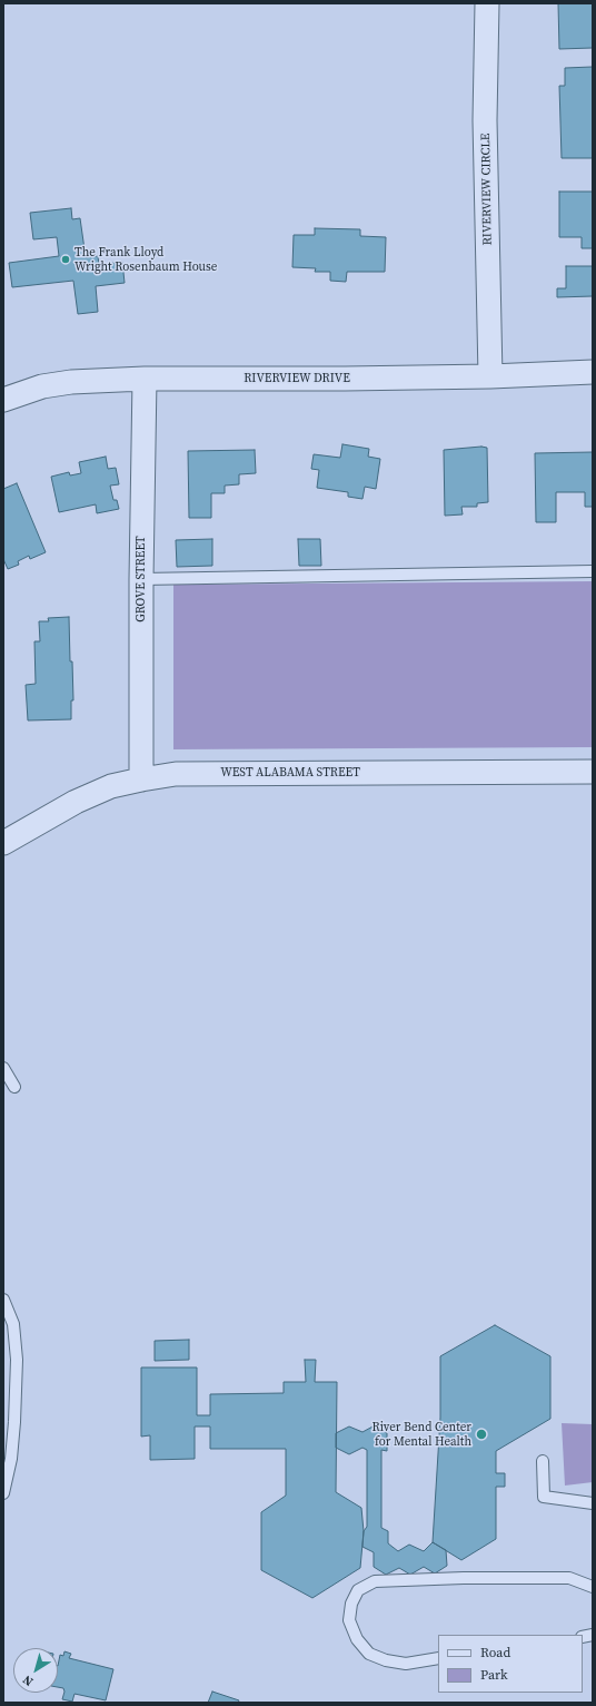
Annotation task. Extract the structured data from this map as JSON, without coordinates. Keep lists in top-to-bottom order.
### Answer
{
  "streets": {
    "street": [
      "RIVERVIEW CIRCLE",
      "RIVERVIEW DRIVE",
      "GROVE STREET",
      "WEST ALABAMA STREET"
    ]
  },
  "crossings": [
    ["RIVERVIEW CIRCLE", "RIVERVIEW DRIVE"],
    ["RIVERVIEW DRIVE", "GROVE STREET"],
    ["GROVE STREET", "WEST ALABAMA STREET"]
  ],
  "places": ["The Frank Lloyd Wright Rosenbaum House", "River Bend Center for Mental Health"],
  "legend": ["Road", "Park"],
  "north": "bottom left"
}
